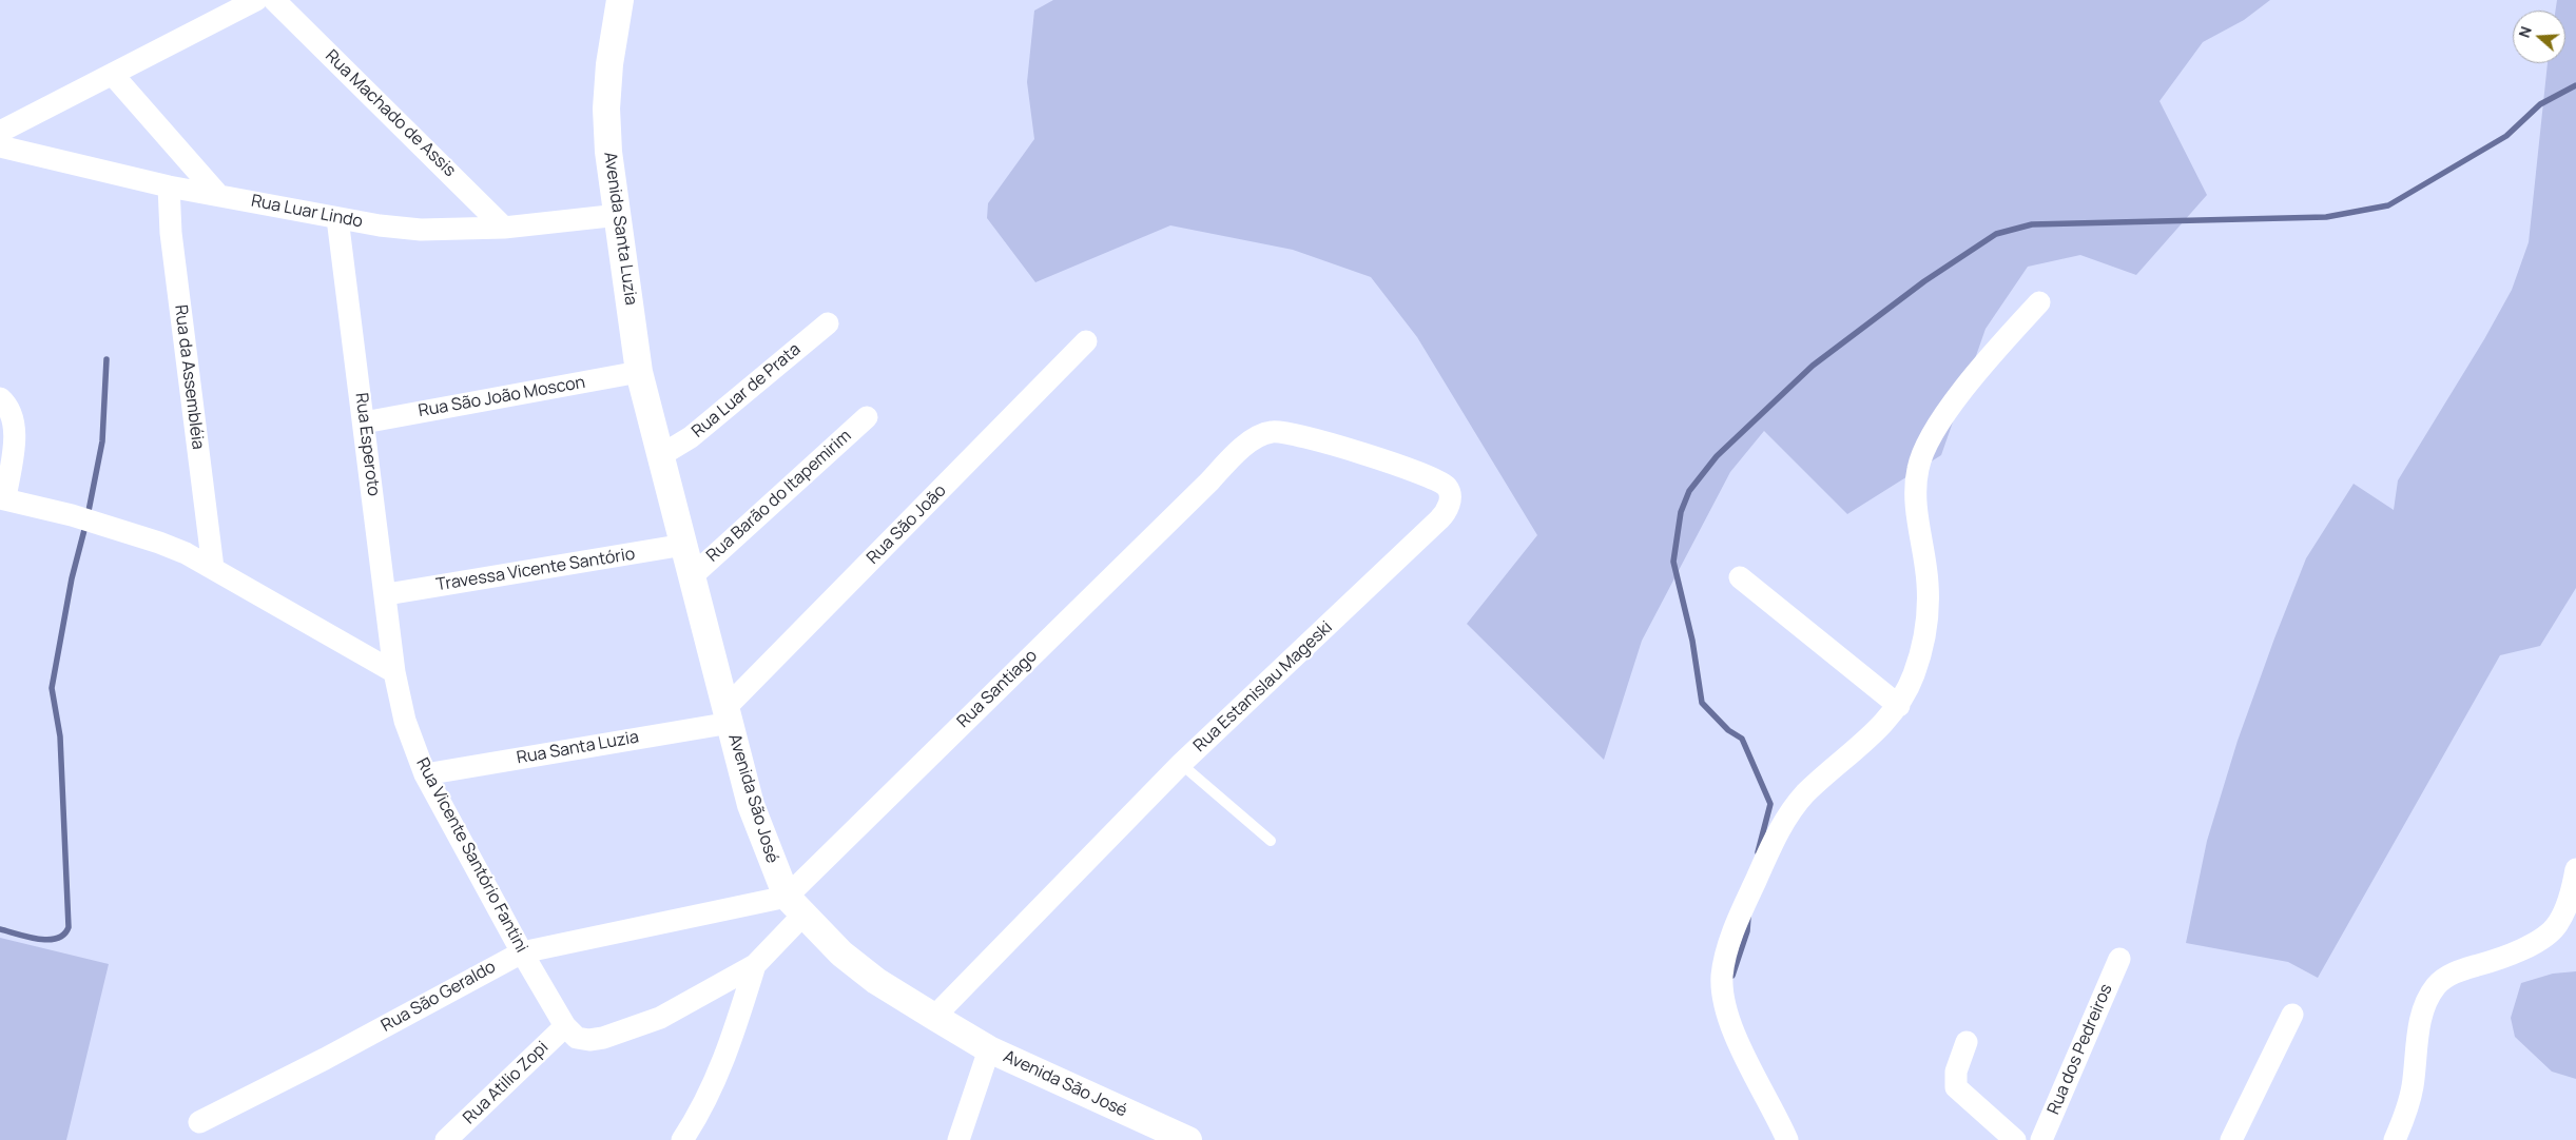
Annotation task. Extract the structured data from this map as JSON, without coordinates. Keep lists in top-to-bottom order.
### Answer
{
  "streets": {
    "street": [
      "Rua Machado de Assis",
      "Rua Luar Lindo",
      "Avenida Santa Luzia",
      "Rua da Assembléia",
      "Rua Luar de Prata",
      "Rua São João Moscon",
      "Rua Esperoto",
      "Rua Barão do Itapemirim",
      "Rua São João",
      "Travessa Vicente Santório",
      "Rua Estanislau Mageski",
      "Rua Santiago",
      "Rua Santa Luzia",
      "Avenida São José",
      "Rua Vicente Santório Fantini",
      "Rua São Geraldo",
      "Rua dos Pedreiros",
      "Rua Atilio Zopi"
    ]
  },
  "crossings": [
    ["Rua Machado de Assis", "Rua Luar Lindo"],
    ["Rua Luar Lindo", "Avenida Santa Luzia"],
    ["Rua Luar Lindo", "Rua da Assembléia"],
    ["Rua Luar Lindo", "Rua Esperoto"],
    ["Avenida Santa Luzia", "Rua Luar de Prata"],
    ["Avenida Santa Luzia", "Rua São João Moscon"],
    ["Avenida Santa Luzia", "Avenida São José"],
    ["Rua Luar de Prata", "Avenida São José"],
    ["Rua São João Moscon", "Rua Esperoto"],
    ["Rua Esperoto", "Travessa Vicente Santório"],
    ["Rua Esperoto", "Rua Vicente Santório Fantini"],
    ["Rua Barão do Itapemirim", "Avenida São José"],
    ["Rua São João", "Rua Santa Luzia"],
    ["Rua São João", "Avenida São José"],
    ["Travessa Vicente Santório", "Avenida São José"],
    ["Rua Estanislau Mageski", "Rua Santiago"],
    ["Rua Estanislau Mageski", "Avenida São José"],
    ["Rua Santiago", "Avenida São José"],
    ["Rua Santiago", "Rua Vicente Santório Fantini"],
    ["Rua Santiago", "Rua São Geraldo"],
    ["Rua Santa Luzia", "Avenida São José"],
    ["Rua Santa Luzia", "Rua Vicente Santório Fantini"],
    ["Avenida São José", "Rua Vicente Santório Fantini"],
    ["Avenida São José", "Rua São Geraldo"],
    ["Rua Vicente Santório Fantini", "Rua São Geraldo"],
    ["Rua Vicente Santório Fantini", "Rua Atilio Zopi"]
  ],
  "north": "left"
}
